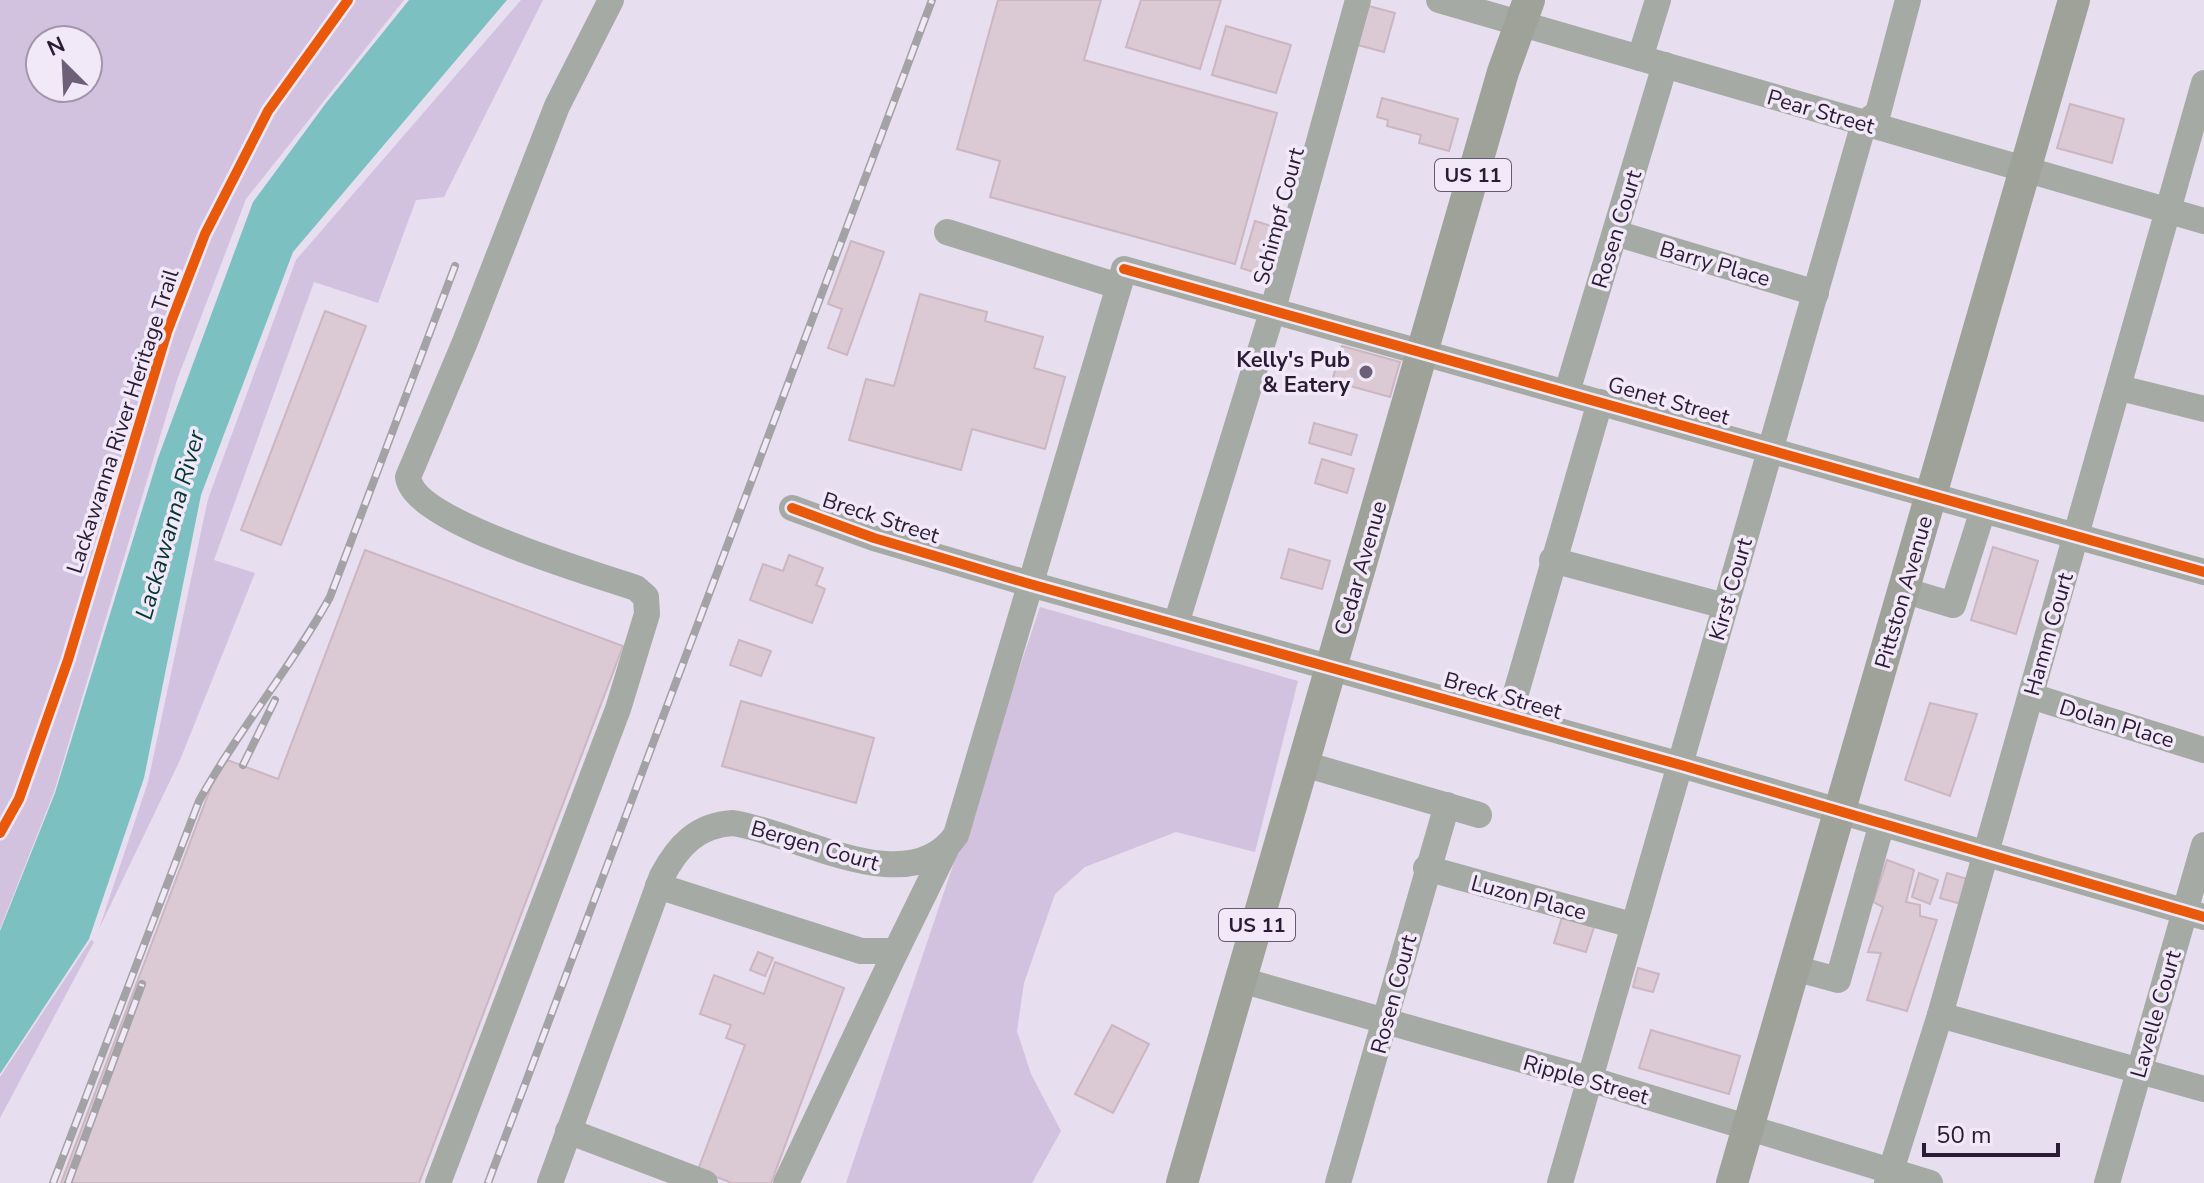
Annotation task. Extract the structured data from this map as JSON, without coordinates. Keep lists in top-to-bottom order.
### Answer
{
  "streets": {
    "main road": ["US 11", "Cedar Avenue", "Pittston Avenue"],
    "street": [
      "Pear Street",
      "Schimpf Court",
      "Rosen Court",
      "Barry Place",
      "Genet Street",
      "Breck Street",
      "Kirst Court",
      "Hamm Court",
      "Dolan Place",
      "Bergen Court",
      "Luzon Place",
      "Lavelle Court",
      "Ripple Street"
    ],
    "cycle path": ["Lackawanna River Heritage Trail"]
  },
  "crossings": [
    ["Pear Street", "Rosen Court"],
    ["Pear Street", "Cedar Avenue"],
    ["Pear Street", "Kirst Court"],
    ["Pear Street", "Pittston Avenue"],
    ["Pear Street", "Hamm Court"],
    ["Schimpf Court", "Genet Street"],
    ["Schimpf Court", "Breck Street"],
    ["Rosen Court", "Barry Place"],
    ["Rosen Court", "Genet Street"],
    ["Rosen Court", "Luzon Place"],
    ["Rosen Court", "Ripple Street"],
    ["Barry Place", "Kirst Court"],
    ["Genet Street", "Cedar Avenue"],
    ["Genet Street", "Kirst Court"],
    ["Genet Street", "Pittston Avenue"],
    ["Genet Street", "Hamm Court"],
    ["Breck Street", "Cedar Avenue"],
    ["Breck Street", "Kirst Court"],
    ["Breck Street", "Pittston Avenue"],
    ["Breck Street", "Hamm Court"],
    ["Breck Street", "Lavelle Court"],
    ["Cedar Avenue", "Ripple Street"],
    ["Kirst Court", "Luzon Place"],
    ["Kirst Court", "Ripple Street"],
    ["Pittston Avenue", "Ripple Street"],
    ["Hamm Court", "Dolan Place"],
    ["Hamm Court", "Ripple Street"]
  ],
  "water": ["Lackawanna River"],
  "places": ["Kelly's Pub & Eatery"],
  "scale_bar": "50 m",
  "north": "top left"
}
